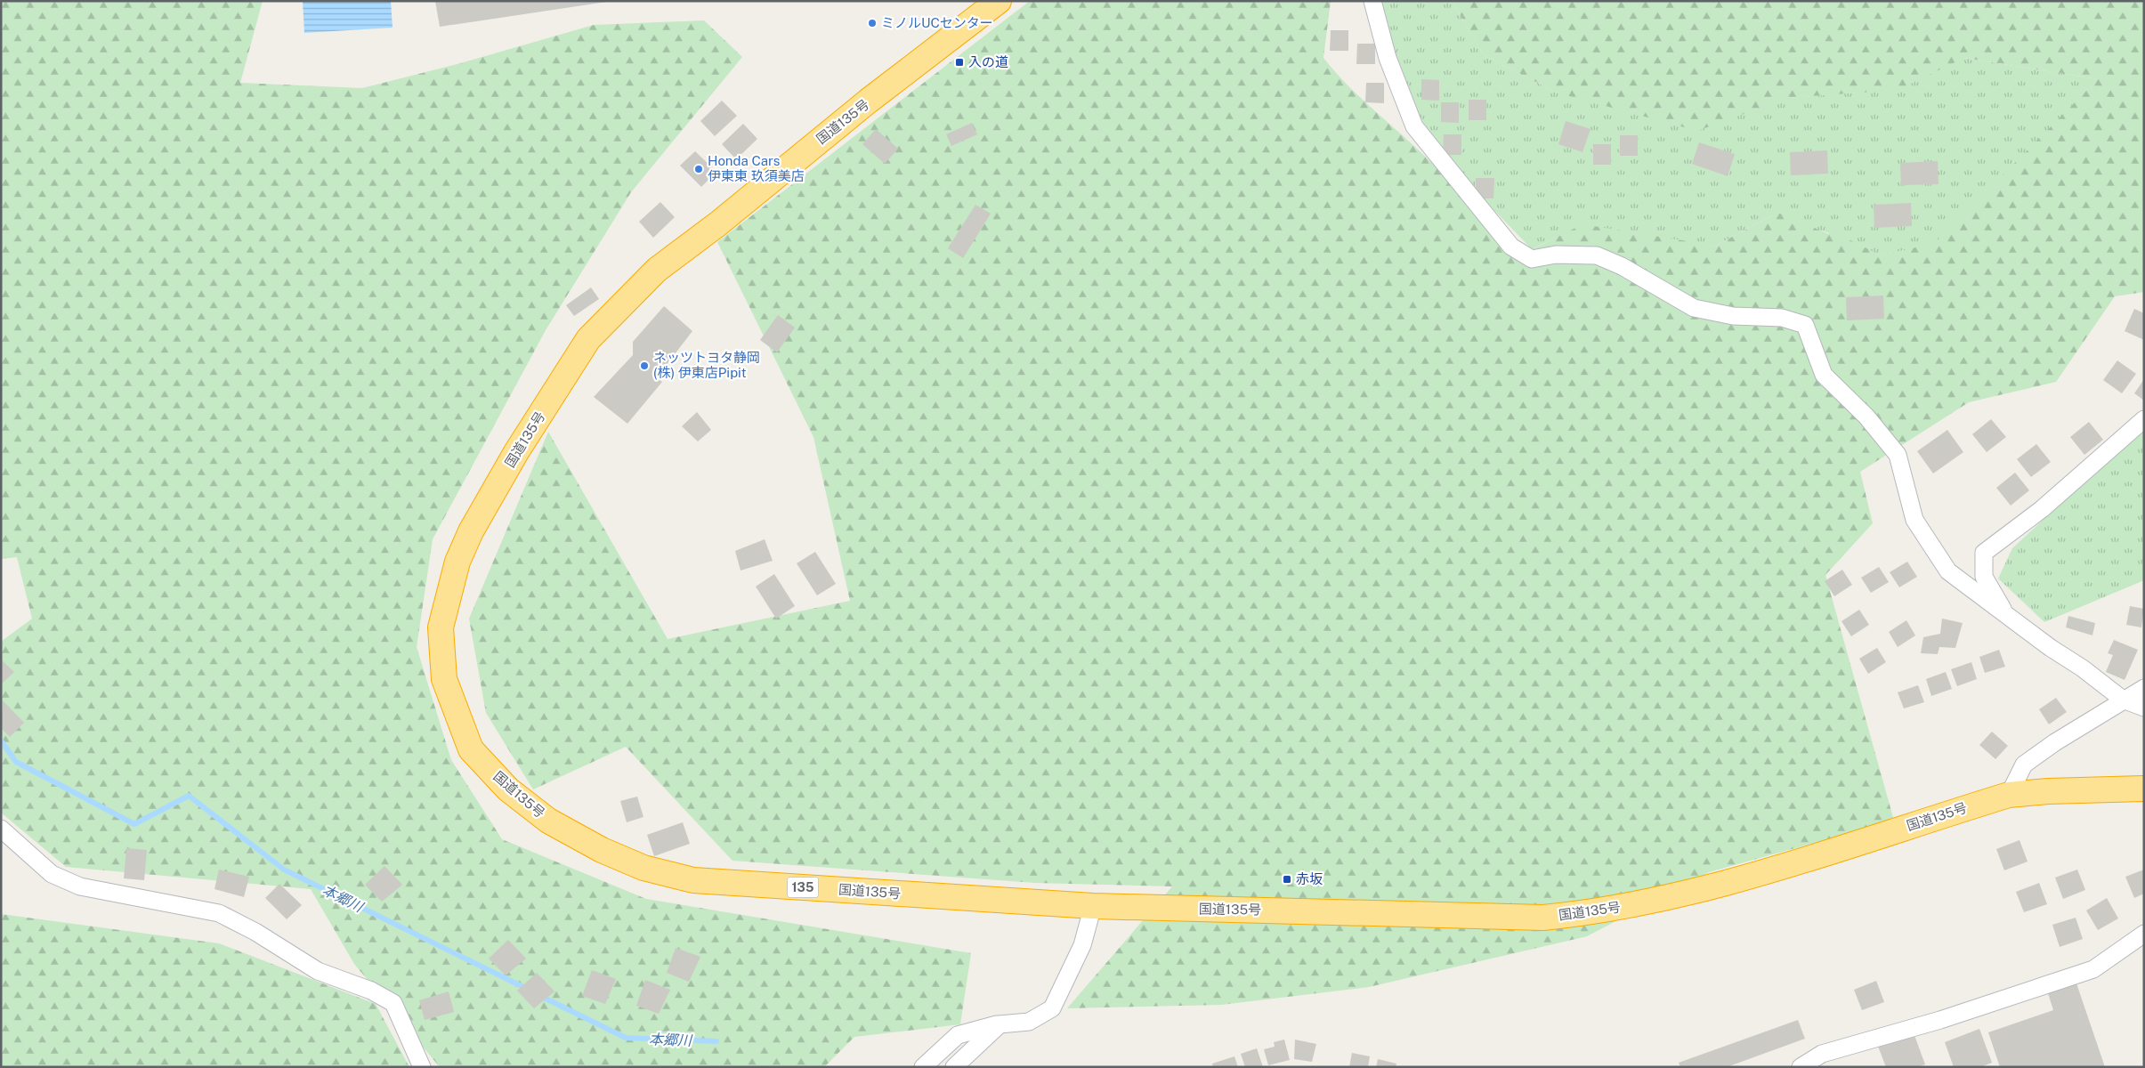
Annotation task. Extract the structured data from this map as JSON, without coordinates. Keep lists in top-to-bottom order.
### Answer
{
  "streets": {
    "highway": ["国道135号", "135"]
  },
  "water": ["本郷川"],
  "places": {
    "other": ["ミノルUCセンター", "Honda Cars 伊東東 玖須美店", "ネッツトヨタ静岡 (株) 伊東店Pipit"],
    "transit": ["入の道", "赤坂"]
  }
}
